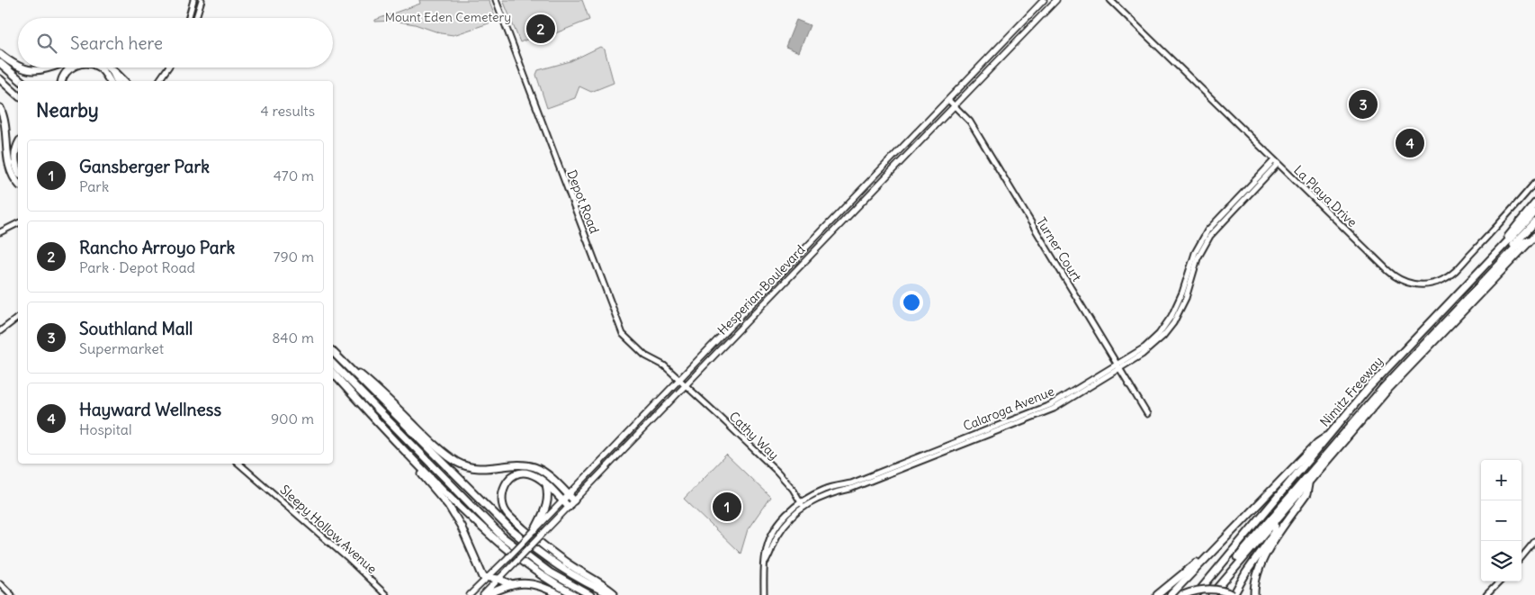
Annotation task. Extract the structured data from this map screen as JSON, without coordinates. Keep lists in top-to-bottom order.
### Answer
{
  "streets": {
    "highway": ["Nimitz Freeway"],
    "main road": ["Hesperian Boulevard"],
    "street": [
      "La Playa Drive",
      "Depot Road",
      "Turner Court",
      "Calaroga Avenue",
      "Cathy Way",
      "Sleepy Hollow Avenue"
    ]
  },
  "crossings": [
    ["La Playa Drive", "Calaroga Avenue"],
    ["Depot Road", "Hesperian Boulevard"],
    ["Depot Road", "Cathy Way"],
    ["Turner Court", "Hesperian Boulevard"],
    ["Turner Court", "Calaroga Avenue"],
    ["Hesperian Boulevard", "Cathy Way"],
    ["Calaroga Avenue", "Cathy Way"]
  ],
  "parks": ["Mount Eden Cemetery"],
  "page": {
    "pins": [
      "2",
      "3",
      "4",
      "1"
    ],
    "search": "Search here",
    "heading": ["Nearby", "4 results"],
    "list": [
      {
        "mark": "1",
        "name": "Gansberger Park",
        "note": "Park",
        "value": "470 m"
      },
      {
        "mark": "2",
        "name": "Rancho Arroyo Park",
        "note": "Park · Depot Road",
        "value": "790 m"
      },
      {
        "mark": "3",
        "name": "Southland Mall",
        "note": "Supermarket",
        "value": "840 m"
      },
      {
        "mark": "4",
        "name": "Hayward Wellness",
        "note": "Hospital",
        "value": "900 m"
      }
    ],
    "map_buttons": ["+", "−"]
  }
}
